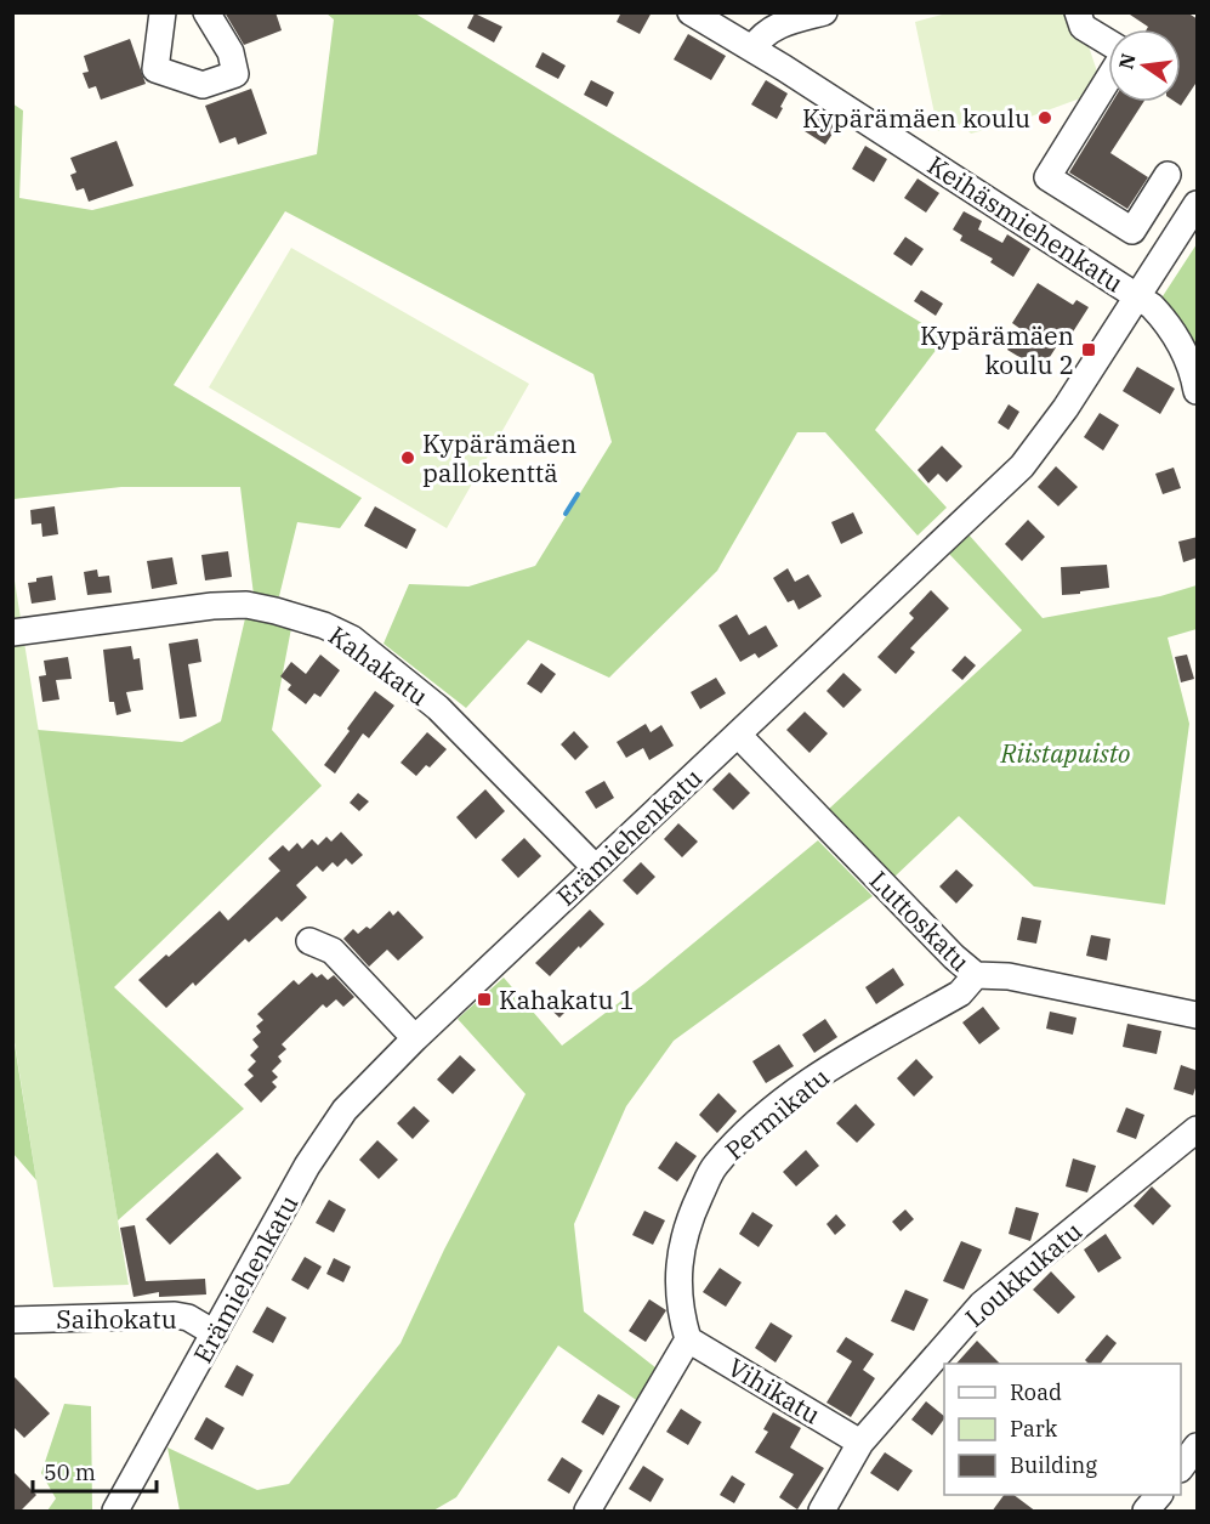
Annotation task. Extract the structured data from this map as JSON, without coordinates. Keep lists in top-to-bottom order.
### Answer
{
  "streets": {
    "street": [
      "Keihäsmiehenkatu",
      "Kahakatu",
      "Erämiehenkatu",
      "Luttoskatu",
      "Permikatu",
      "Loukkukatu",
      "Saihokatu",
      "Vihikatu"
    ]
  },
  "crossings": [
    ["Keihäsmiehenkatu", "Erämiehenkatu"],
    ["Kahakatu", "Erämiehenkatu"],
    ["Erämiehenkatu", "Luttoskatu"],
    ["Erämiehenkatu", "Saihokatu"],
    ["Luttoskatu", "Permikatu"],
    ["Permikatu", "Vihikatu"],
    ["Loukkukatu", "Vihikatu"]
  ],
  "parks": ["Riistapuisto"],
  "places": {
    "other": ["Kypärämäen koulu", "Kypärämäen pallokenttä"],
    "transit": ["Kypärämäen koulu 2", "Kahakatu 1"]
  },
  "legend": ["Road", "Park", "Building"],
  "scale_bar": "50 m",
  "north": "left"
}
